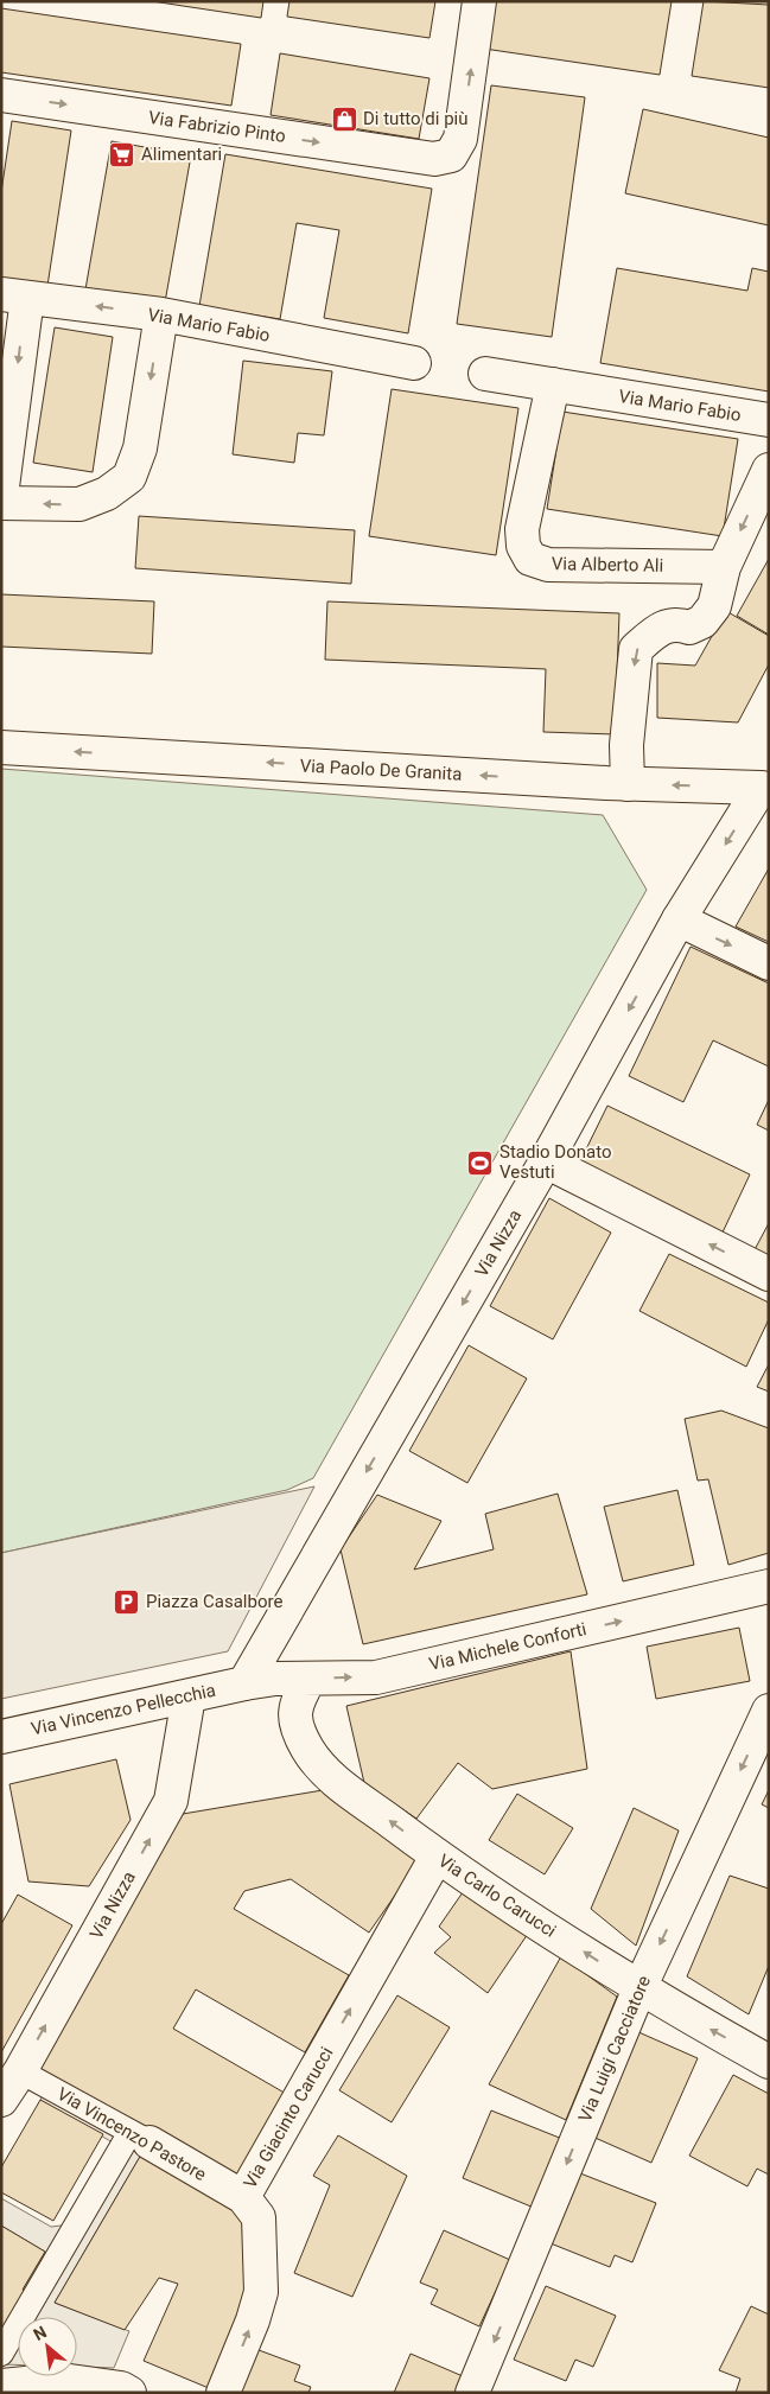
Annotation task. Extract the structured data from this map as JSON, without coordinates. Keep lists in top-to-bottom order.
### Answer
{
  "streets": {
    "street": [
      "Via Fabrizio Pinto",
      "Via Mario Fabio",
      "Via Alberto Ali",
      "Via Paolo De Granita",
      "Via Nizza",
      "Via Michele Conforti",
      "Via Vincenzo Pellecchia",
      "Via Carlo Carucci",
      "Via Luigi Cacciatore",
      "Via Giacinto Carucci",
      "Via Vincenzo Pastore"
    ]
  },
  "crossings": [
    ["Via Mario Fabio", "Via Alberto Ali"],
    ["Via Paolo De Granita", "Via Nizza"],
    ["Via Nizza", "Via Michele Conforti"],
    ["Via Nizza", "Via Vincenzo Pellecchia"],
    ["Via Nizza", "Via Vincenzo Pastore"],
    ["Via Michele Conforti", "Via Vincenzo Pellecchia"],
    ["Via Michele Conforti", "Via Carlo Carucci"],
    ["Via Carlo Carucci", "Via Luigi Cacciatore"],
    ["Via Carlo Carucci", "Via Giacinto Carucci"],
    ["Via Giacinto Carucci", "Via Vincenzo Pastore"]
  ],
  "one_way": [
    "Via Paolo De Granita",
    "Via Michele Conforti",
    "Via Carlo Carucci",
    "Via Luigi Cacciatore",
    "Via Giacinto Carucci"
  ],
  "places": {
    "shop": ["Di tutto di più"],
    "supermarket": ["Alimentari"],
    "sports": ["Stadio Donato Vestuti"],
    "parking": ["Piazza Casalbore"]
  },
  "north": "top left"
}
